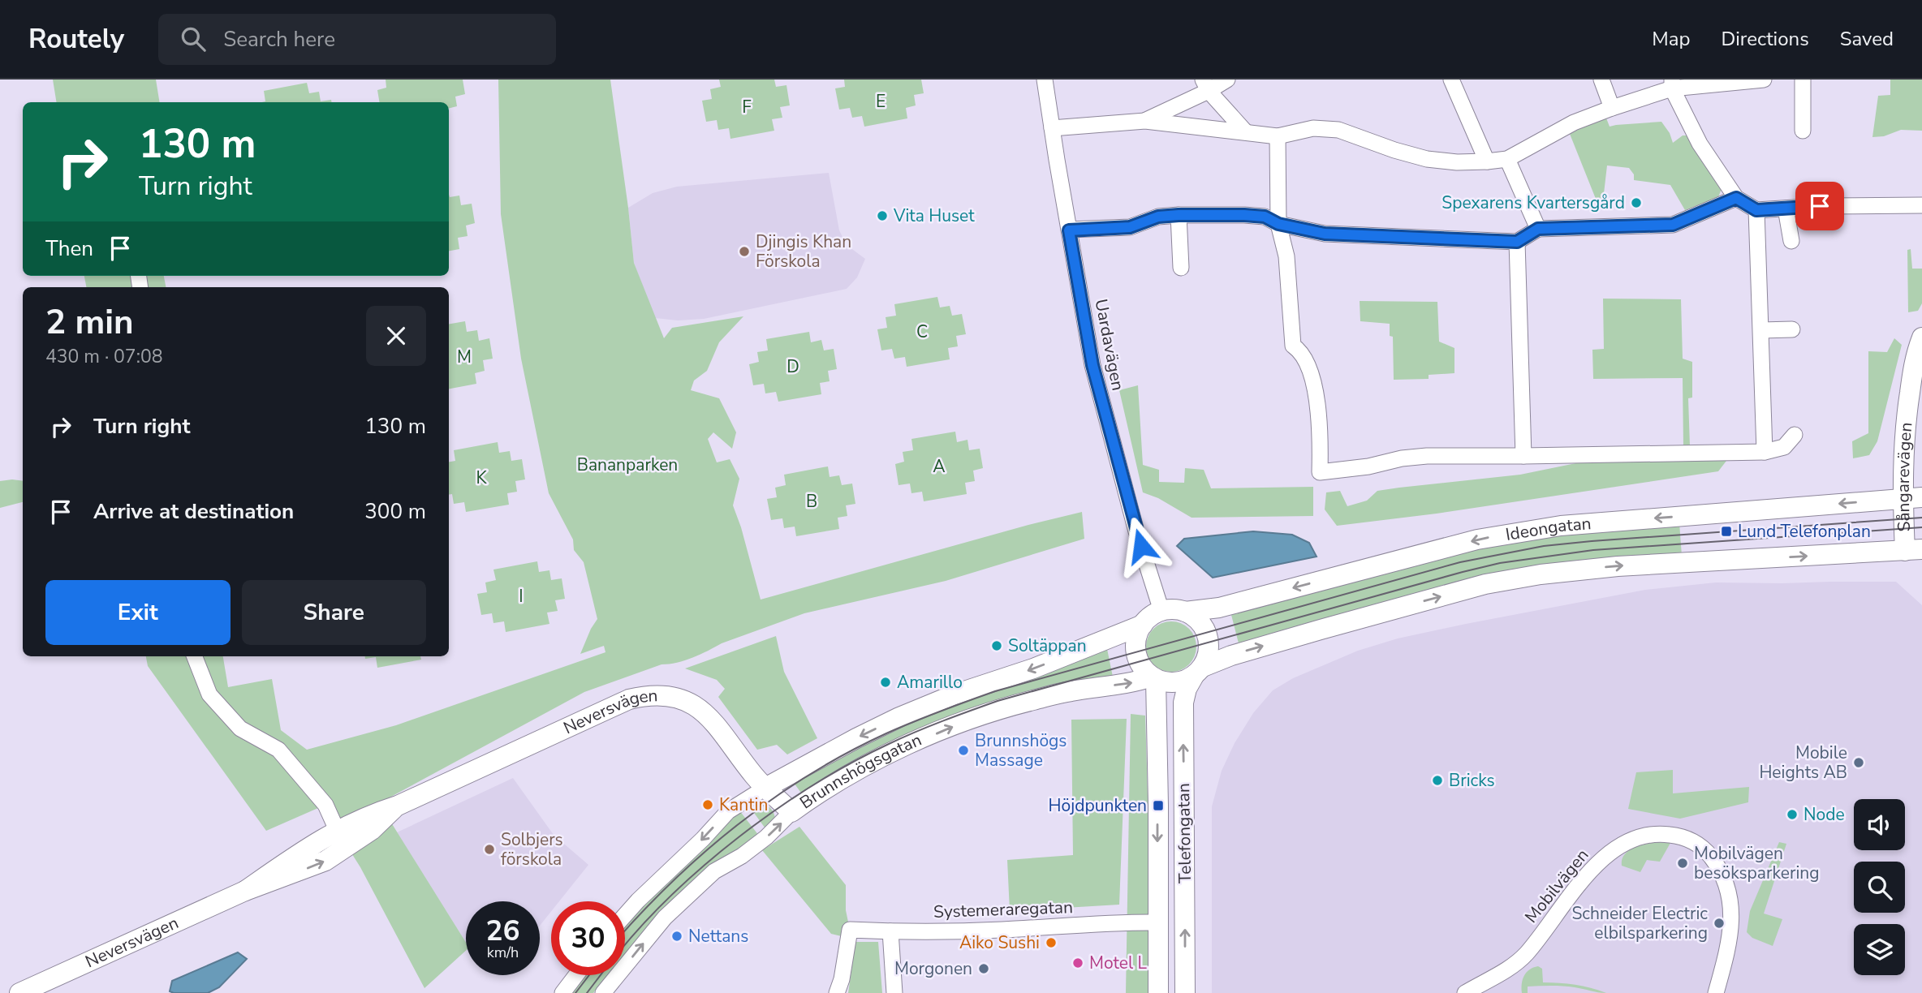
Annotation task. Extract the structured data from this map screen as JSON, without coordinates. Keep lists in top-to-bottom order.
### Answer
{
  "streets": {
    "street": [
      "Uardavägen",
      "Sångarevägen",
      "Ideongatan",
      "Neversvägen",
      "Brunnshögsgatan",
      "Telefongatan",
      "Mobilvägen",
      "Systemeraregatan"
    ]
  },
  "crossings": [
    ["Uardavägen", "Ideongatan"],
    ["Uardavägen", "Brunnshögsgatan"],
    ["Uardavägen", "Telefongatan"],
    ["Sångarevägen", "Ideongatan"],
    ["Ideongatan", "Brunnshögsgatan"],
    ["Ideongatan", "Telefongatan"],
    ["Neversvägen", "Brunnshögsgatan"],
    ["Brunnshögsgatan", "Telefongatan"],
    ["Telefongatan", "Systemeraregatan"]
  ],
  "parks": [
    "E",
    "F",
    "C",
    "M",
    "D",
    "Bananparken",
    "A",
    "K",
    "B",
    "I"
  ],
  "places": {
    "other": [
      "Spexarens Kvartersgård",
      "Vita Huset",
      "Djingis Khan Förskola",
      "Soltäppan",
      "Amarillo",
      "Brunnshögs Massage",
      "Mobile Heights AB",
      "Bricks",
      "Kantin",
      "Node",
      "Solbjers förskola",
      "Mobilvägen besöksparkering",
      "Schneider Electric elbilsparkering",
      "Nettans",
      "Aiko Sushi",
      "Motel L",
      "Morgonen"
    ],
    "transit": ["Lund Telefonplan", "Höjdpunkten"]
  },
  "page": {
    "header": "Routely",
    "search": "Search here",
    "nav": ["Map", "Directions", "Saved"],
    "turn": ["130 m", "Turn right"],
    "then": "Then",
    "heading": ["2 min", "430 m · 07:08"],
    "list": [
      {
        "name": "Turn right",
        "value": "130 m"
      },
      {
        "name": "Arrive at destination",
        "value": "300 m"
      }
    ],
    "buttons": ["Exit", "Share"],
    "speed": "26 km/h",
    "limit": "30"
  }
}
